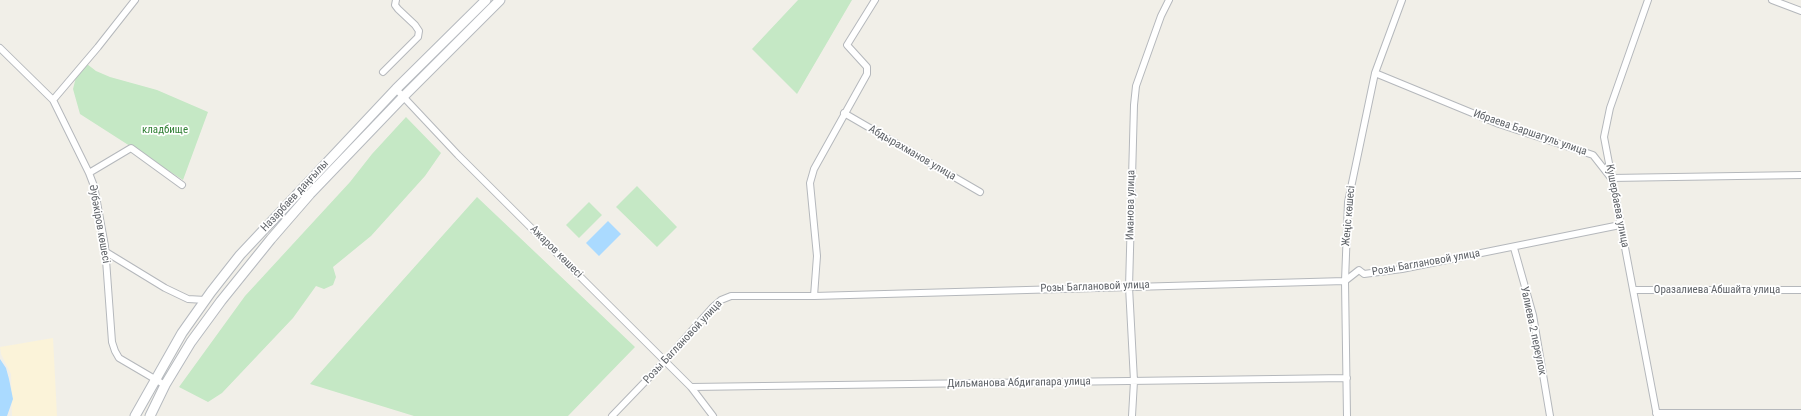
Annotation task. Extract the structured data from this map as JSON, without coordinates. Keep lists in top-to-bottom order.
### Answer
{
  "streets": {
    "main road": ["Назарбаев даңғылы"],
    "street": [
      "Ибраева Баршагуль улица",
      "Абдырахманов улица",
      "Иманова улица",
      "Кушербаева улица",
      "Жеңіс көшесі",
      "Әубәкіров көшесі",
      "Ажаров көшесі",
      "Розы Баглановой улица",
      "Оразалиева Абшайта улица",
      "Уалиева 2 переулок",
      "Дильманова Абдигапара улица"
    ]
  },
  "crossings": [
    ["Ибраева Баршагуль улица", "Кушербаева улица"],
    ["Ибраева Баршагуль улица", "Жеңіс көшесі"],
    ["Назарбаев даңғылы", "Әубәкіров көшесі"],
    ["Назарбаев даңғылы", "Ажаров көшесі"],
    ["Иманова улица", "Розы Баглановой улица"],
    ["Иманова улица", "Дильманова Абдигапара улица"],
    ["Кушербаева улица", "Розы Баглановой улица"],
    ["Кушербаева улица", "Оразалиева Абшайта улица"],
    ["Жеңіс көшесі", "Розы Баглановой улица"],
    ["Жеңіс көшесі", "Дильманова Абдигапара улица"],
    ["Ажаров көшесі", "Розы Баглановой улица"],
    ["Ажаров көшесі", "Дильманова Абдигапара улица"],
    ["Розы Баглановой улица", "Уалиева 2 переулок"]
  ],
  "parks": ["кладбище"]
}
